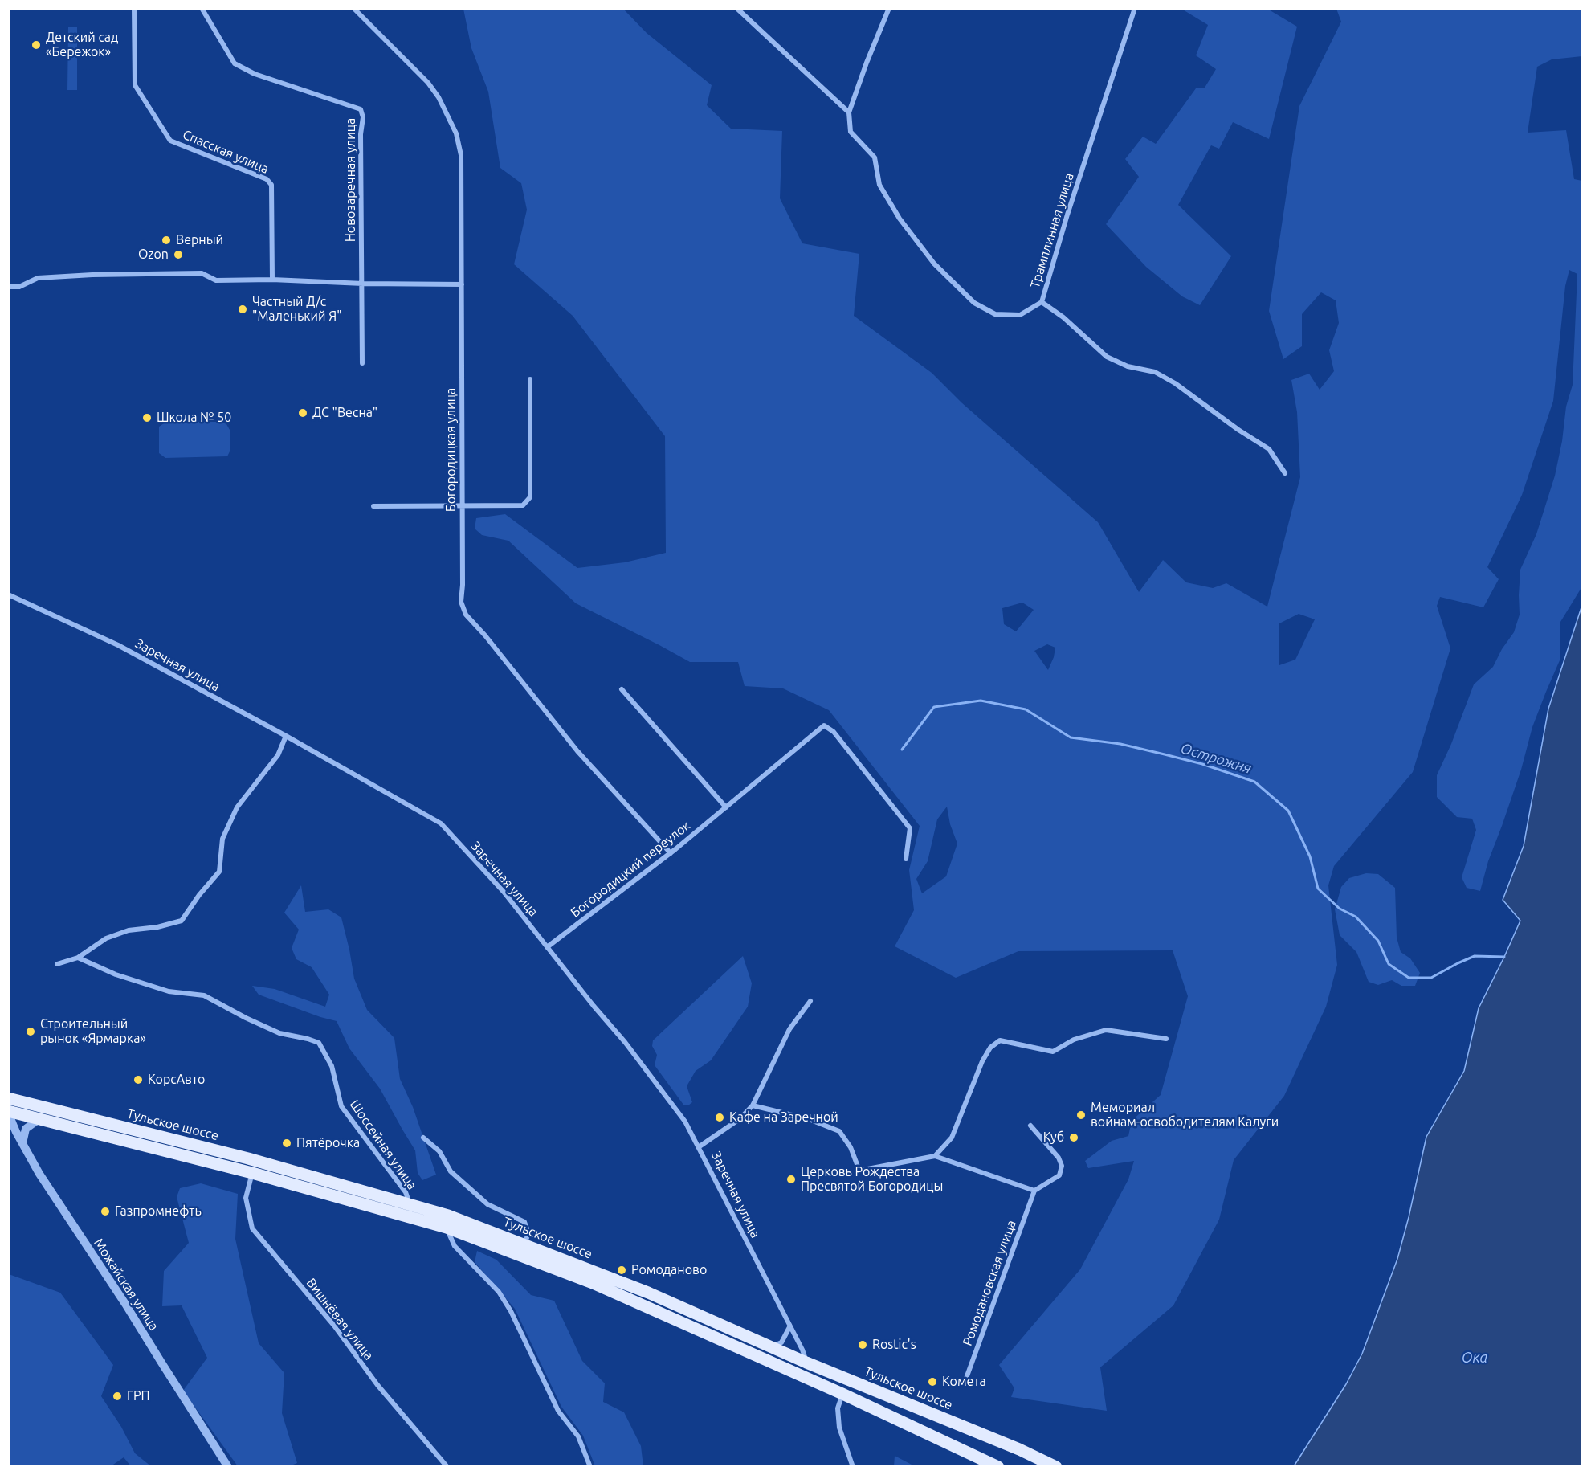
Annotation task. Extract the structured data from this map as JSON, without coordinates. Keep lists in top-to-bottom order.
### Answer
{
  "streets": {
    "main road": ["Тульское шоссе"],
    "street": [
      "Спасская улица",
      "Новозаречная улица",
      "Трамплинная улица",
      "Богородицкая улица",
      "Заречная улица",
      "Богородицкий переулок",
      "Шоссейная улица",
      "Ромодановская улица",
      "Можайская улица",
      "Вишнёвая улица"
    ]
  },
  "crossings": [
    ["Богородицкая улица", "Богородицкий переулок"],
    ["Заречная улица", "Богородицкий переулок"],
    ["Заречная улица", "Тульское шоссе"],
    ["Тульское шоссе", "Шоссейная улица"],
    ["Тульское шоссе", "Можайская улица"],
    ["Тульское шоссе", "Вишнёвая улица"]
  ],
  "water": ["Острожня", "Ока"],
  "places": [
    "Детский сад «Бережок»",
    "Верный",
    "Ozon",
    "Частный Д/с \"Маленький Я\"",
    "ДС \"Весна\"",
    "Школа № 50",
    "Строительный рынок «Ярмарка»",
    "КорсАвто",
    "Мемориал войнам-освободителям Калуги",
    "Кафе на Заречной",
    "Куб",
    "Пятёрочка",
    "Церковь Рождества Пресвятой Богородицы",
    "Газпромнефть",
    "Ромоданово",
    "Rostic's",
    "Комета",
    "ГРП"
  ]
}
